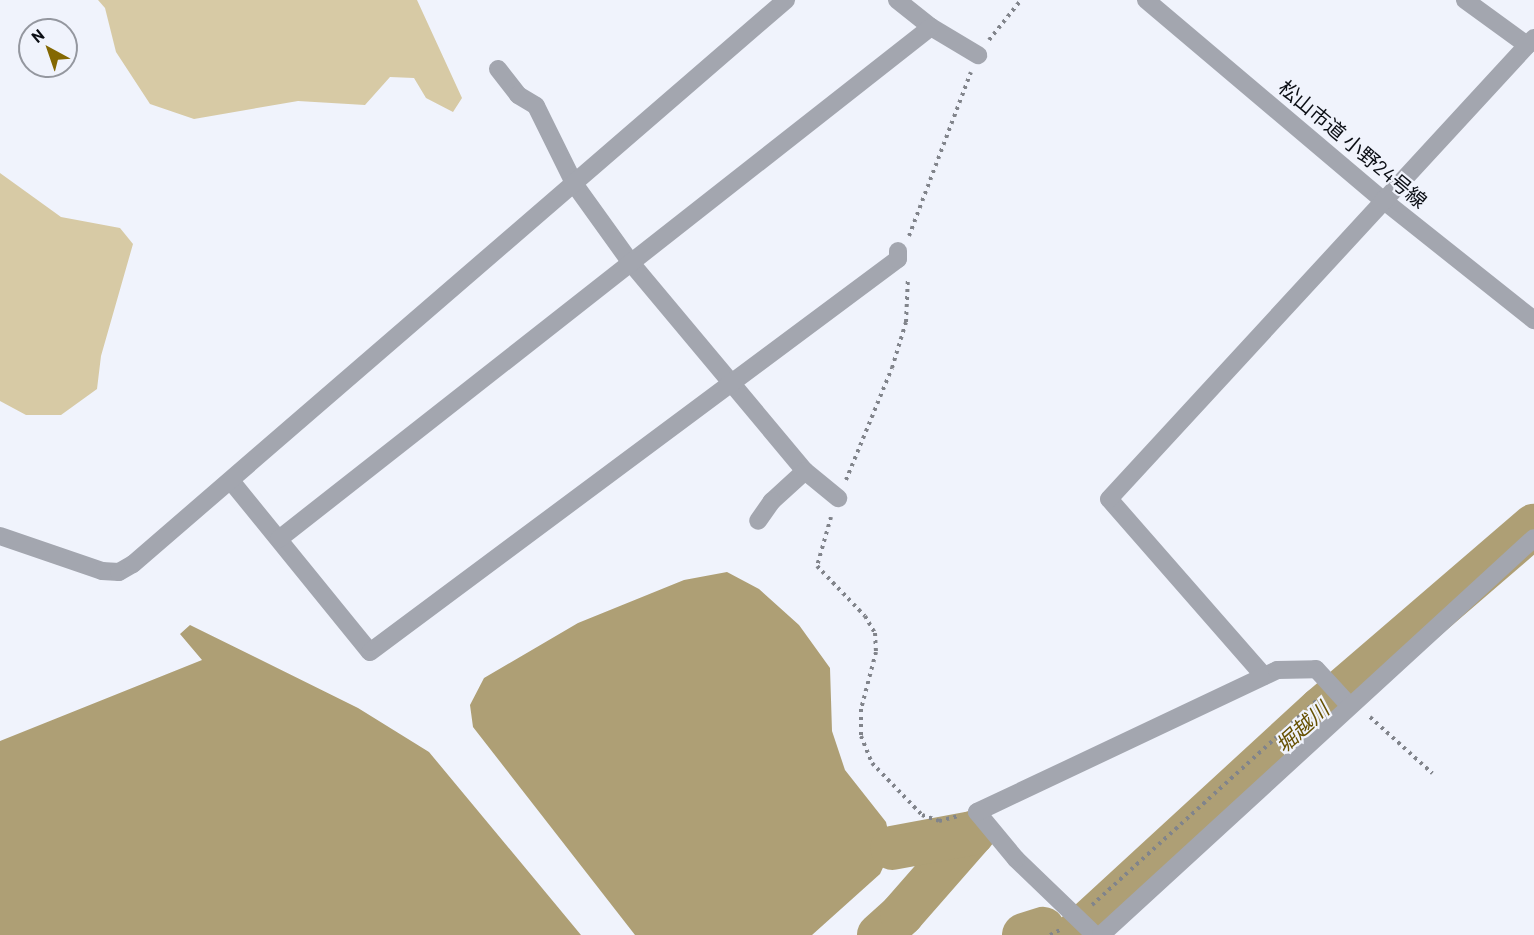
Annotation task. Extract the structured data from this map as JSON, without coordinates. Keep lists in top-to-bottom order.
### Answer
{
  "streets": {
    "street": ["松山市道 小野24号線"]
  },
  "water": ["堀越川"],
  "north": "top left"
}
